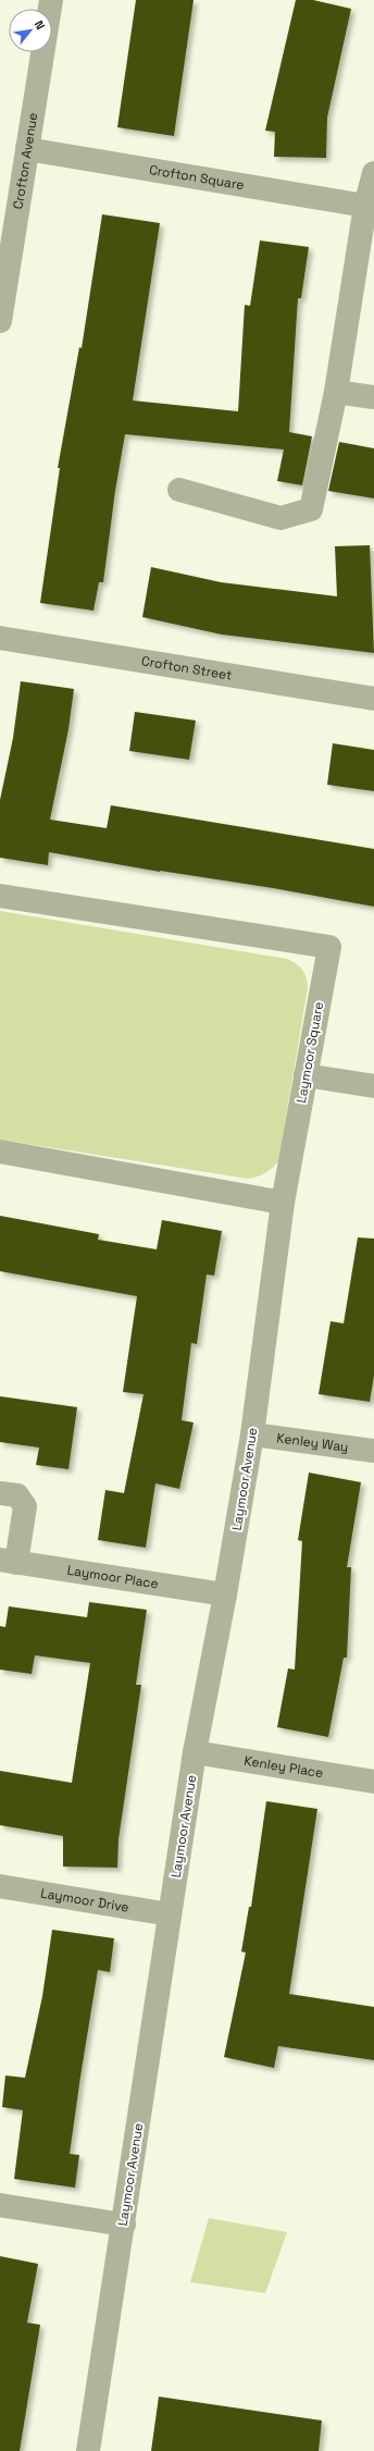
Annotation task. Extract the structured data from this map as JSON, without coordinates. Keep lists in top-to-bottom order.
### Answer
{
  "streets": {
    "street": [
      "Crofton Avenue",
      "Crofton Square",
      "Crofton Street",
      "Laymoor Square",
      "Kenley Way",
      "Laymoor Avenue",
      "Laymoor Place",
      "Kenley Place",
      "Laymoor Drive"
    ]
  },
  "crossings": [
    ["Crofton Avenue", "Crofton Square"],
    ["Laymoor Square", "Laymoor Avenue"],
    ["Kenley Way", "Laymoor Avenue"],
    ["Laymoor Avenue", "Laymoor Place"],
    ["Laymoor Avenue", "Kenley Place"],
    ["Laymoor Avenue", "Laymoor Drive"]
  ],
  "north": "top right"
}
